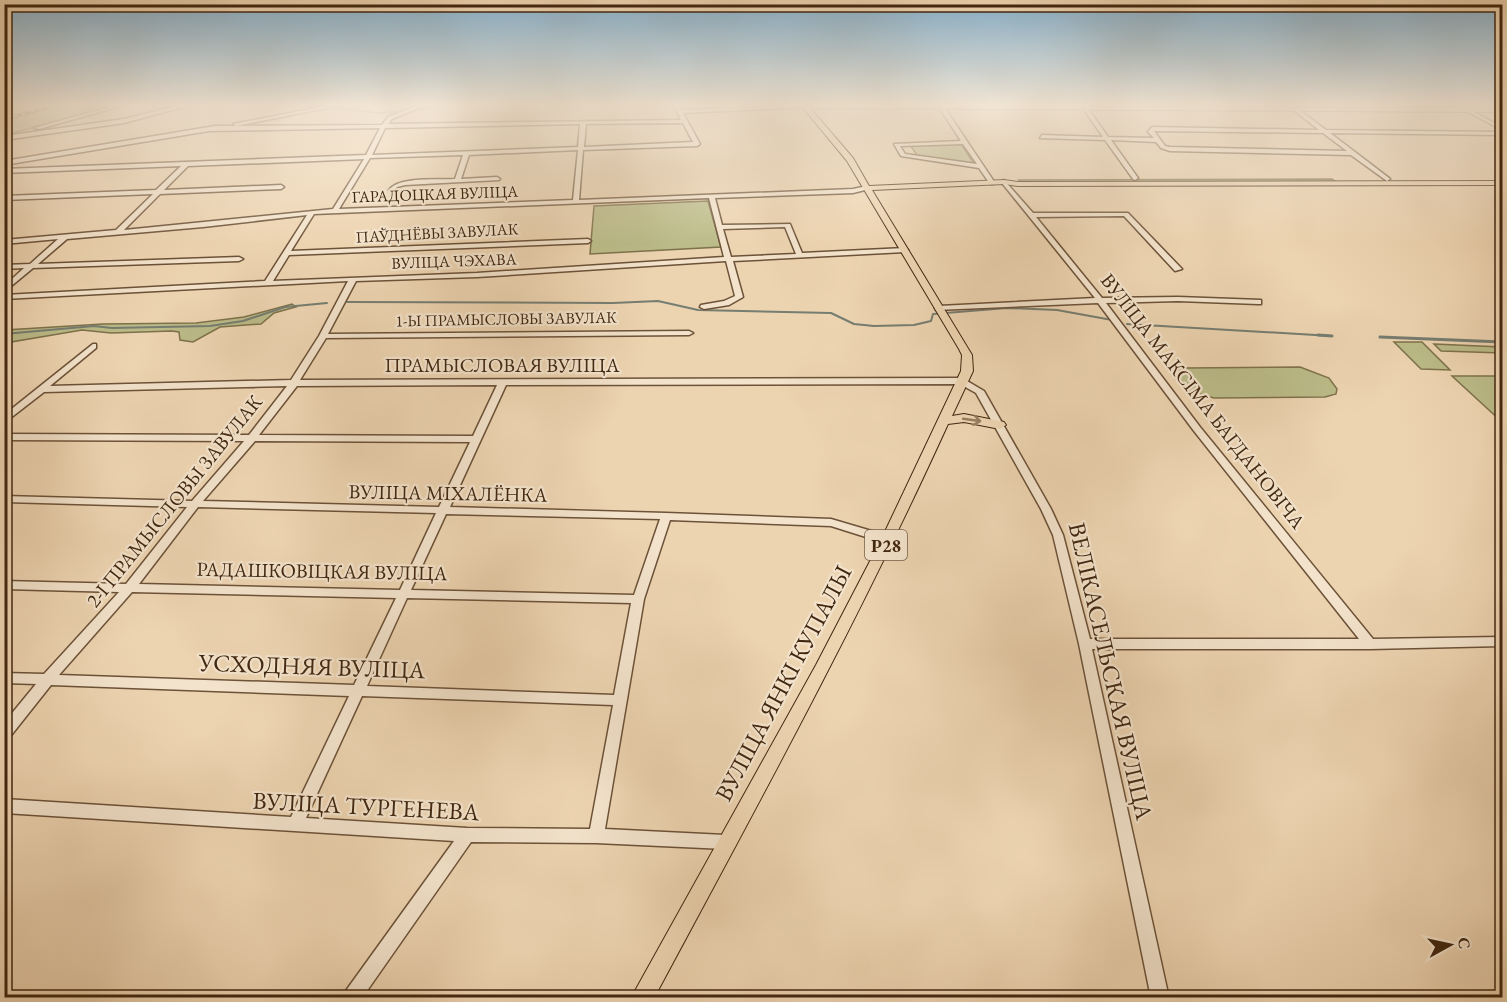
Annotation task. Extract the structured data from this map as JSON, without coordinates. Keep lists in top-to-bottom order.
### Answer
{
  "streets": {
    "main road": ["Р28", "ВУЛІЦА ЯНКІ КУПАЛЫ"],
    "street": [
      "ГАРАДОЦКАЯ ВУЛІЦА",
      "ПАЎДНЁВЫ ЗАВУЛАК",
      "ВУЛІЦА ЧЭХАВА",
      "1-Ы ПРАМЫСЛОВЫ ЗАВУЛАК",
      "ПРАМЫСЛОВАЯ ВУЛІЦА",
      "ВУЛІЦА МАКСІМА БАГДАНОВІЧА",
      "ВУЛІЦА МІХАЛЁНКА",
      "2-І ПРАМЫСЛОВЫ ЗАВУЛАК",
      "РАДАШКОВІЦКАЯ ВУЛІЦА",
      "УСХОДНЯЯ ВУЛІЦА",
      "ВЕЛІКАСЕЛЬСКАЯ ВУЛІЦА",
      "ВУЛІЦА ТУРГЕНЕВА"
    ]
  },
  "crossings": [
    ["ГАРАДОЦКАЯ ВУЛІЦА", "Р28"],
    ["ВУЛІЦА ЧЭХАВА", "2-І ПРАМЫСЛОВЫ ЗАВУЛАК"],
    ["ВУЛІЦА ЧЭХАВА", "Р28"],
    ["1-Ы ПРАМЫСЛОВЫ ЗАВУЛАК", "2-І ПРАМЫСЛОВЫ ЗАВУЛАК"],
    ["ПРАМЫСЛОВАЯ ВУЛІЦА", "2-І ПРАМЫСЛОВЫ ЗАВУЛАК"],
    ["ПРАМЫСЛОВАЯ ВУЛІЦА", "ВЕЛІКАСЕЛЬСКАЯ ВУЛІЦА"],
    ["ПРАМЫСЛОВАЯ ВУЛІЦА", "ВУЛІЦА ЯНКІ КУПАЛЫ"],
    ["ВУЛІЦА МІХАЛЁНКА", "2-І ПРАМЫСЛОВЫ ЗАВУЛАК"],
    ["ВУЛІЦА МІХАЛЁНКА", "ВУЛІЦА ЯНКІ КУПАЛЫ"],
    ["2-І ПРАМЫСЛОВЫ ЗАВУЛАК", "РАДАШКОВІЦКАЯ ВУЛІЦА"],
    ["2-І ПРАМЫСЛОВЫ ЗАВУЛАК", "УСХОДНЯЯ ВУЛІЦА"],
    ["Р28", "ВУЛІЦА ЯНКІ КУПАЛЫ"],
    ["ВЕЛІКАСЕЛЬСКАЯ ВУЛІЦА", "ВУЛІЦА ЯНКІ КУПАЛЫ"],
    ["ВУЛІЦА ЯНКІ КУПАЛЫ", "ВУЛІЦА ТУРГЕНЕВА"]
  ],
  "north": "right"
}
